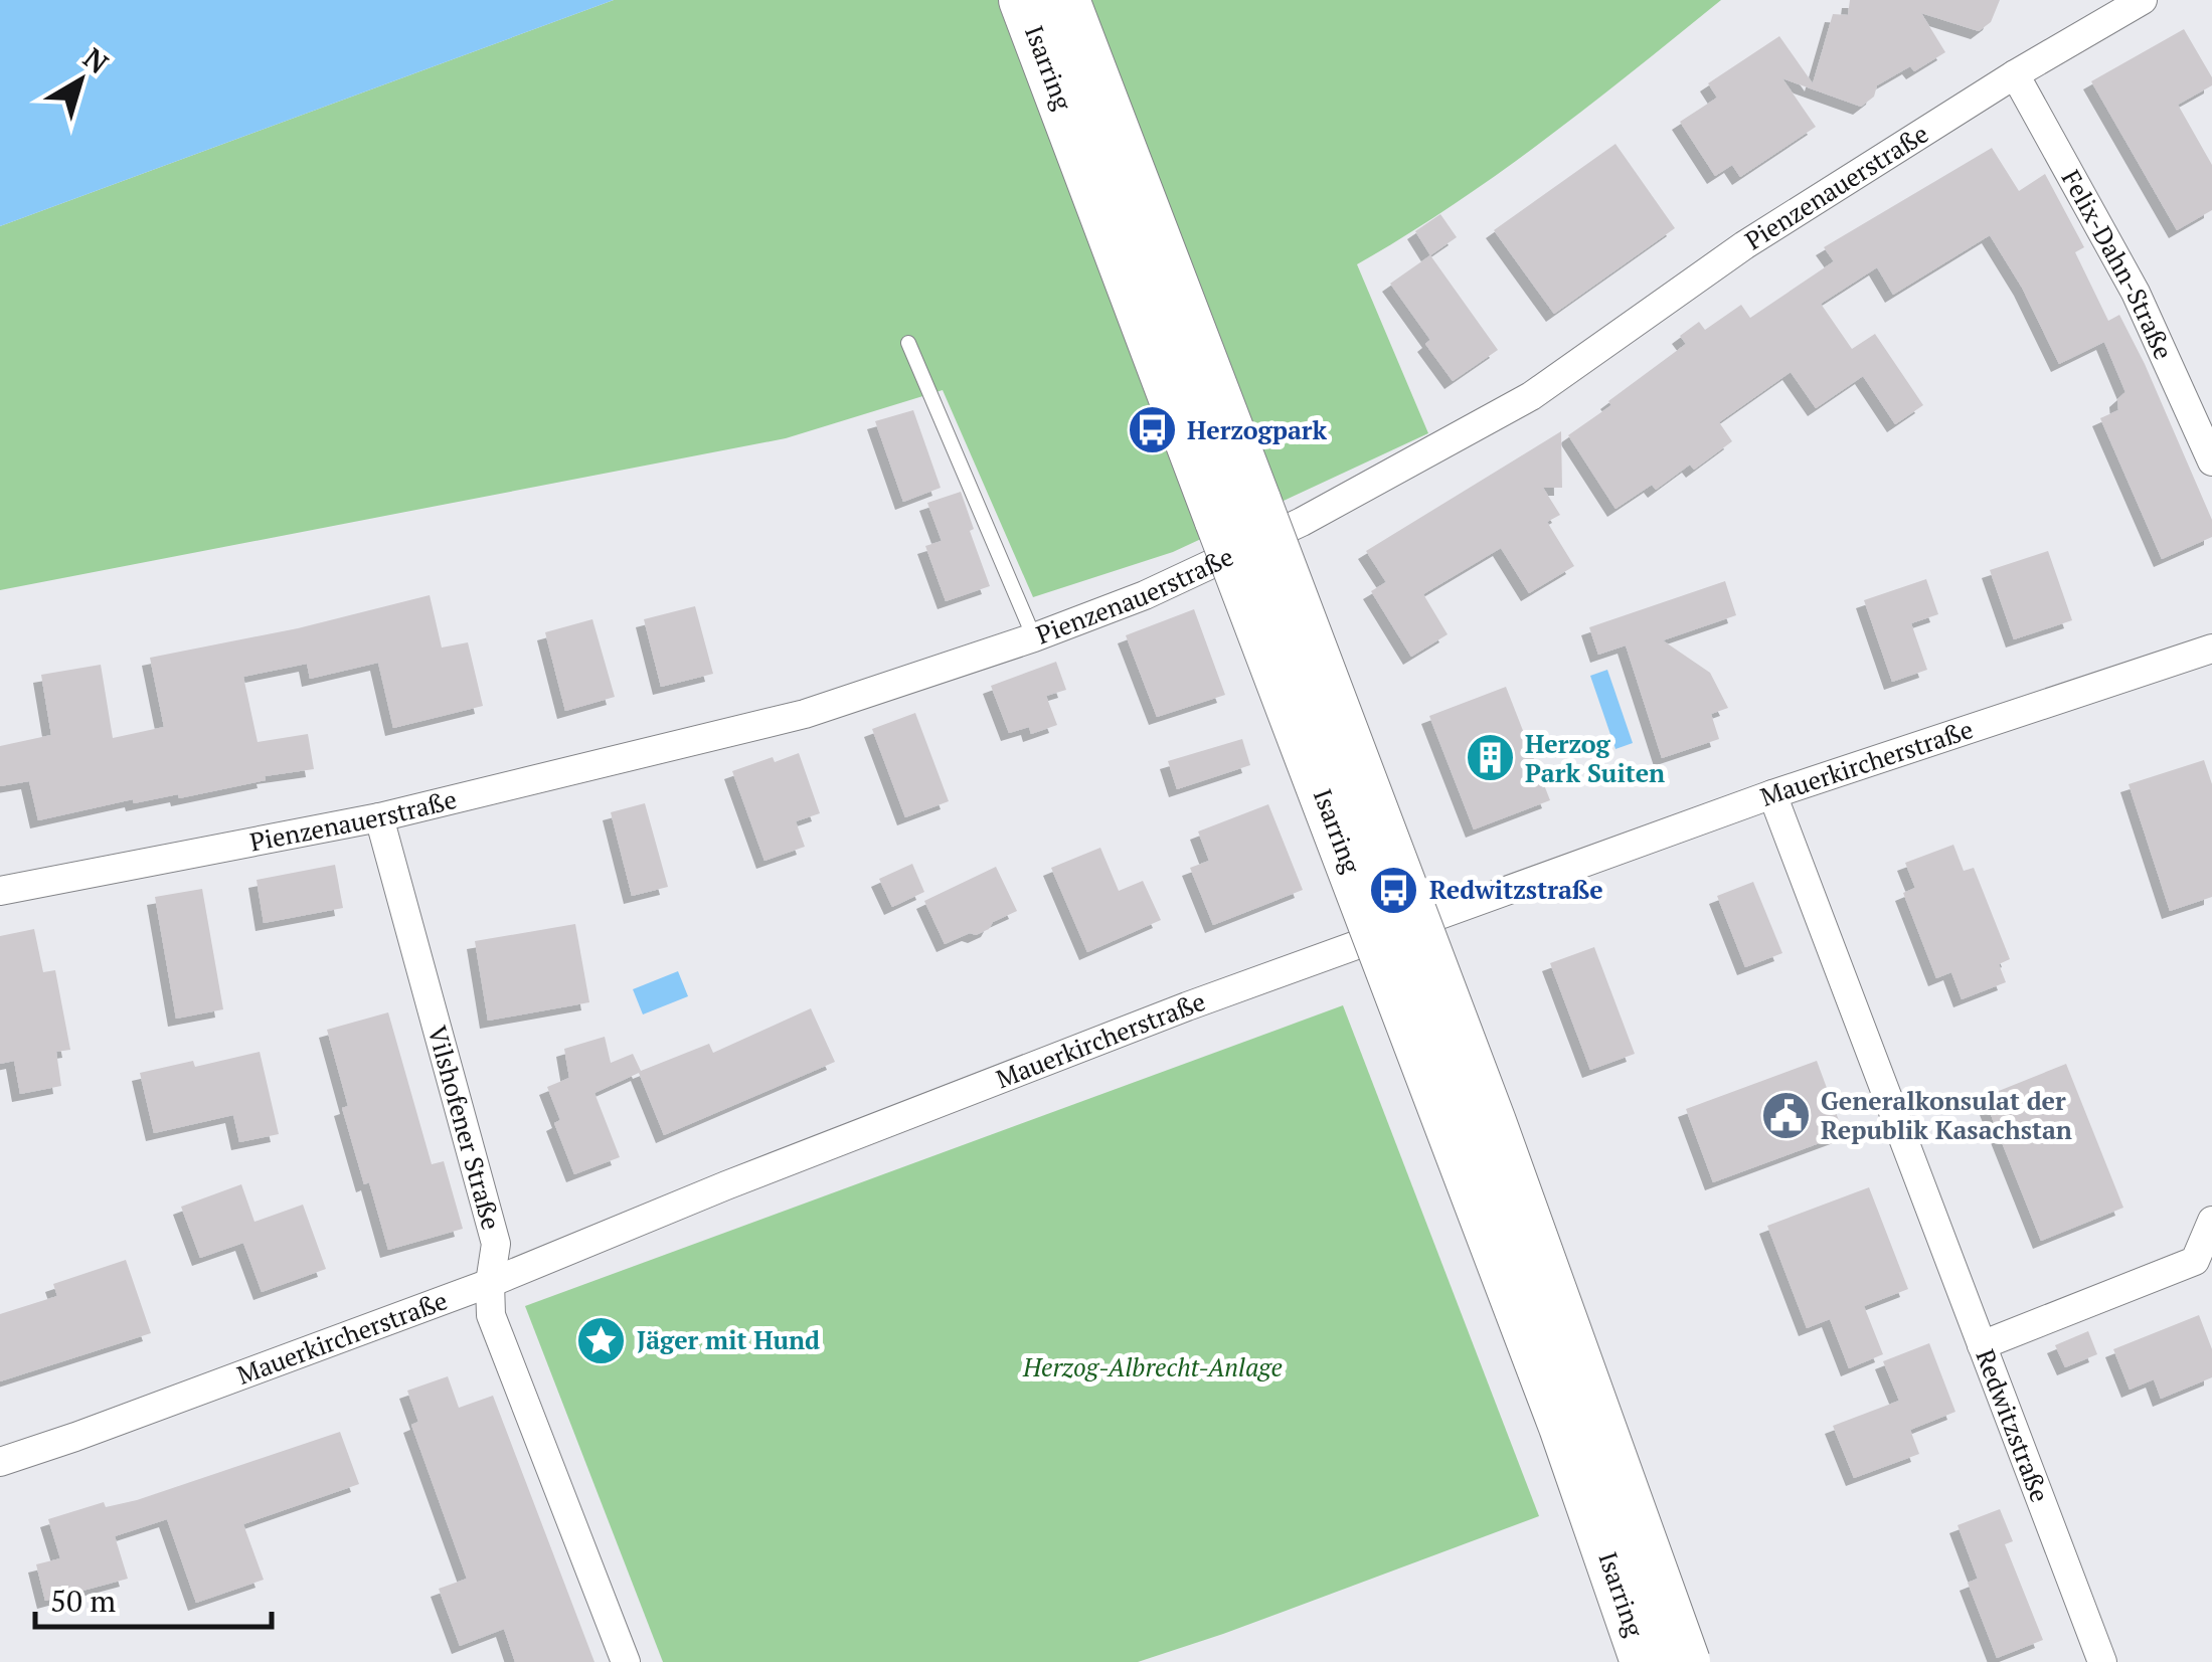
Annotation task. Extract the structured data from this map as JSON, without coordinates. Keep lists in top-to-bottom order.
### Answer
{
  "streets": {
    "highway": ["Isarring"],
    "street": [
      "Pienzenauerstraße",
      "Felix-Dahn-Straße",
      "Mauerkircherstraße",
      "Vilshofener Straße",
      "Redwitzstraße"
    ]
  },
  "crossings": [
    ["Pienzenauerstraße", "Felix-Dahn-Straße"],
    ["Pienzenauerstraße", "Vilshofener Straße"],
    ["Mauerkircherstraße", "Vilshofener Straße"],
    ["Mauerkircherstraße", "Redwitzstraße"]
  ],
  "parks": ["Herzog-Albrecht-Anlage"],
  "places": {
    "bus stop": ["Herzogpark", "Redwitzstraße"],
    "building": ["Herzog Park Suiten"],
    "public building": ["Generalkonsulat der Republik Kasachstan"],
    "place": ["Jäger mit Hund"]
  },
  "scale_bar": "50 m",
  "north": "top right"
}
